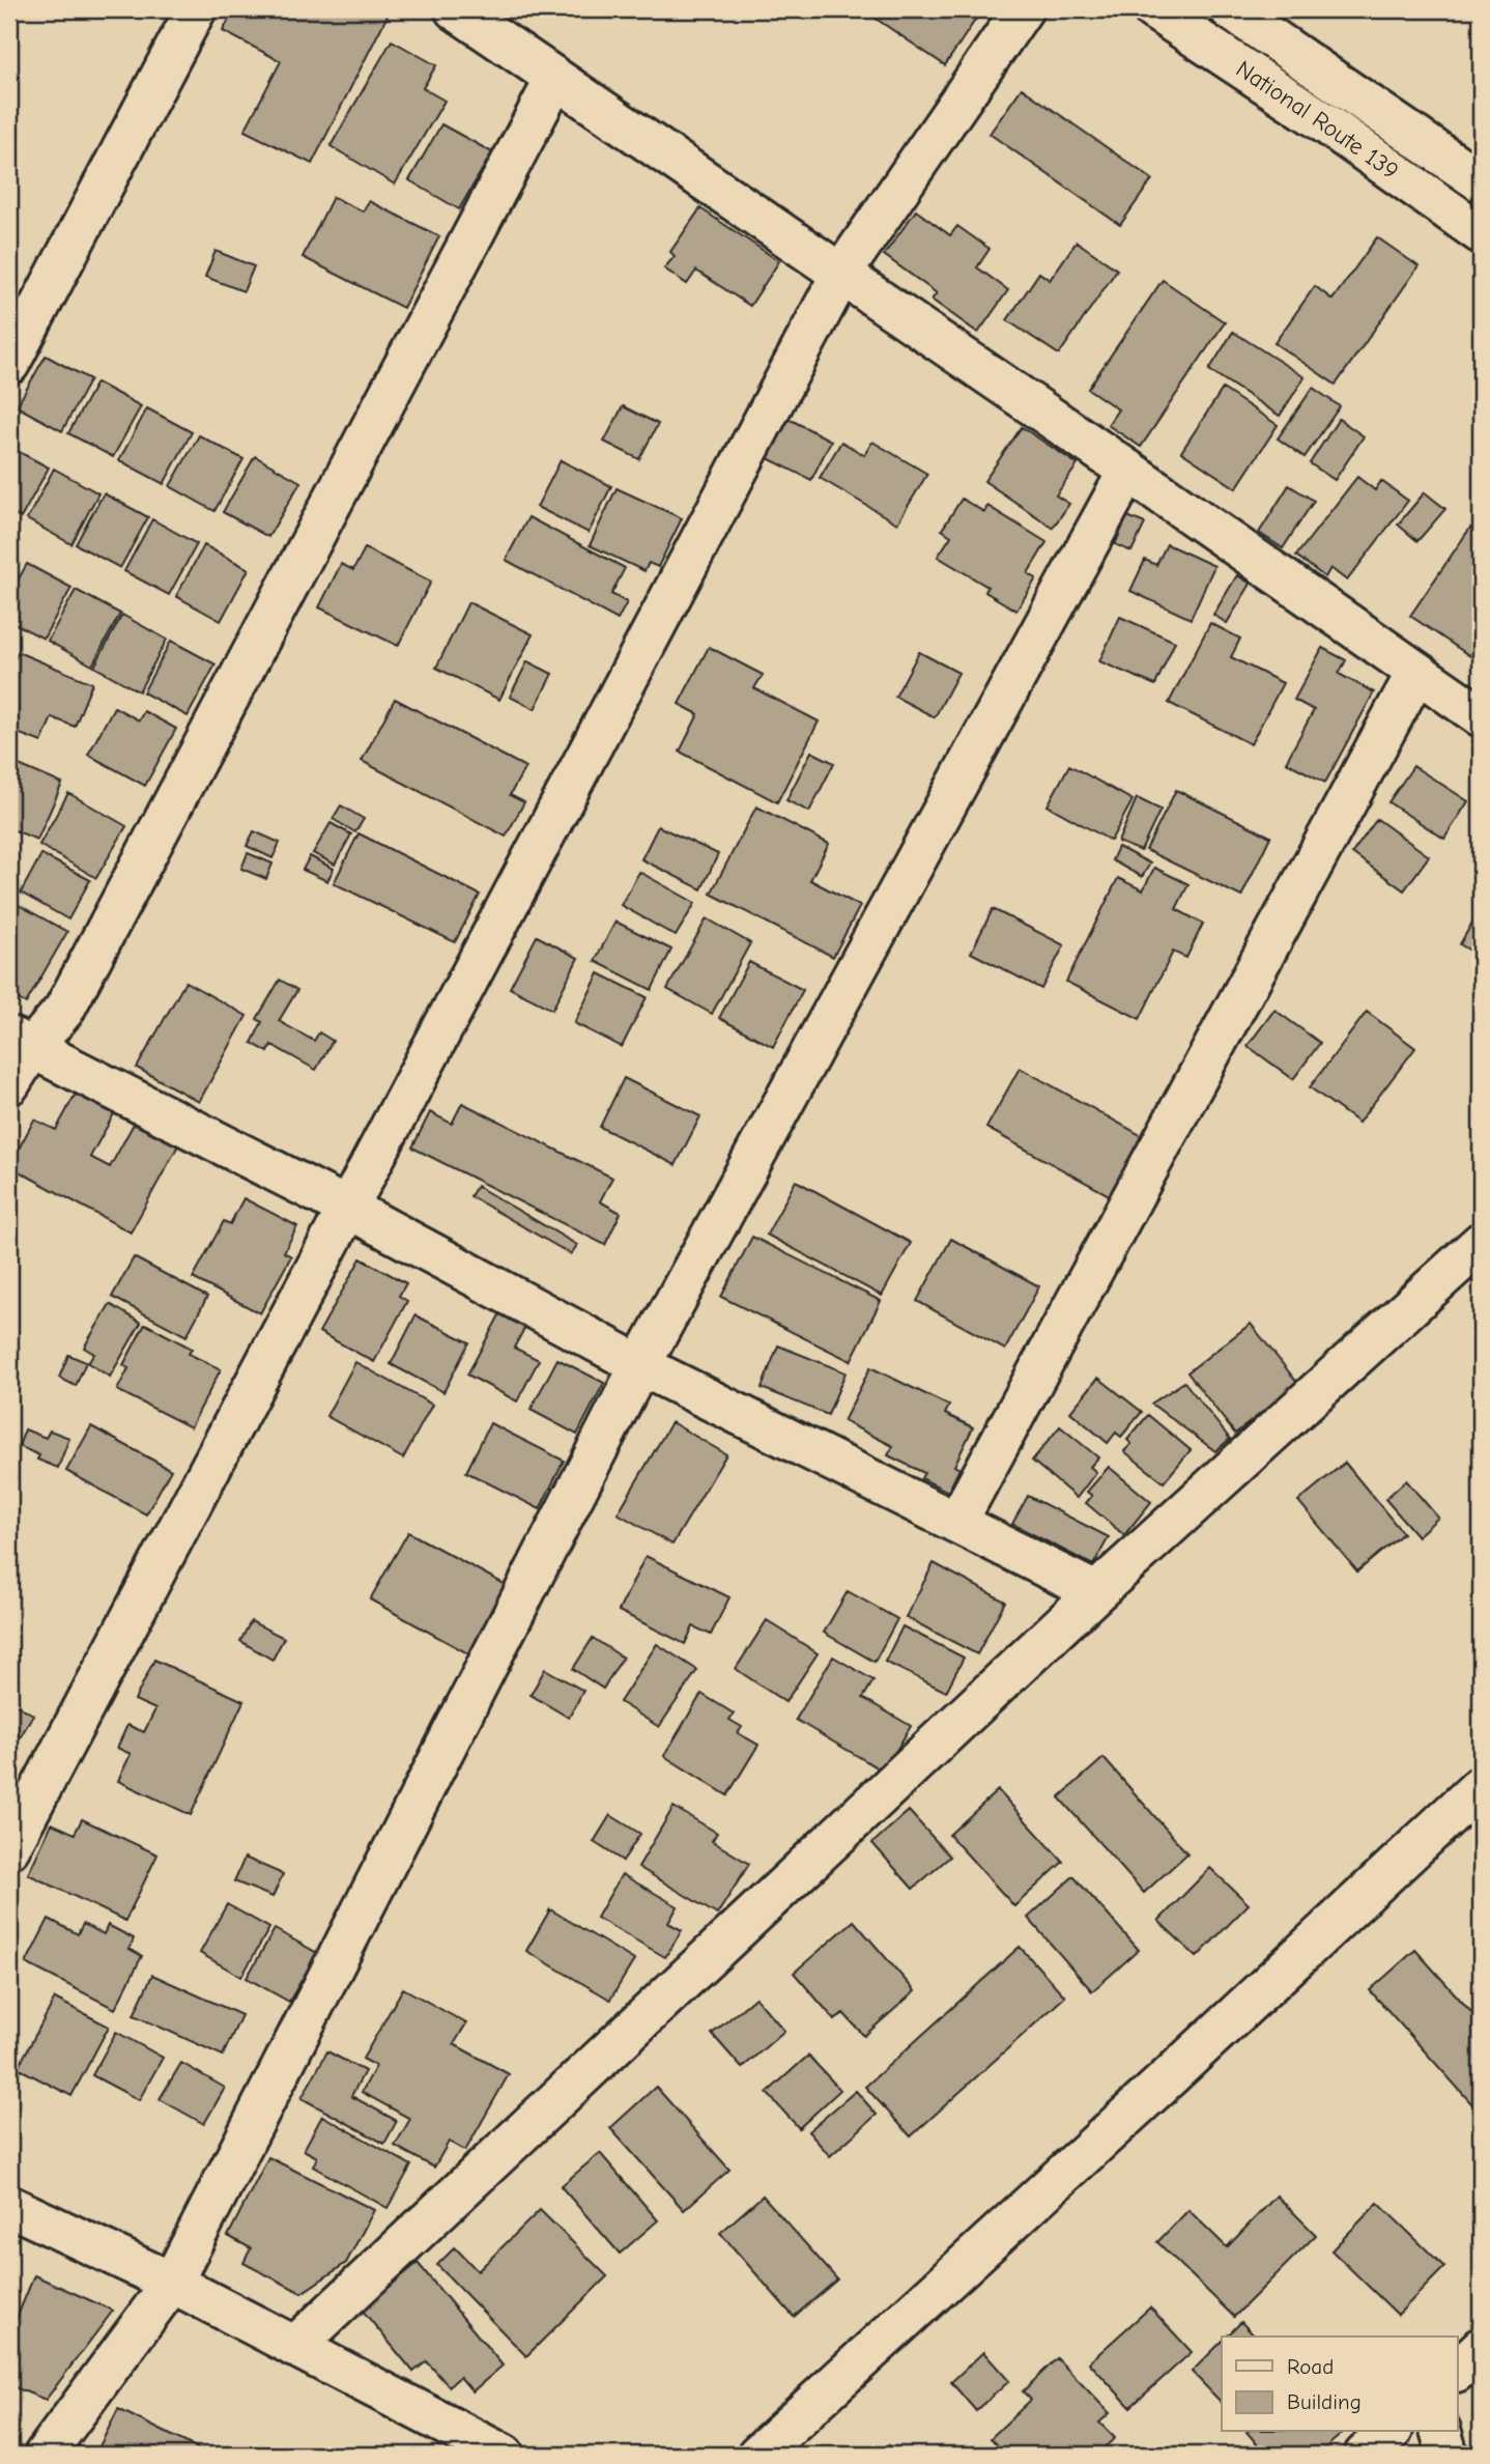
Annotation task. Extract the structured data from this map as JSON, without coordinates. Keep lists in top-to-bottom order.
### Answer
{
  "streets": {
    "main road": ["National Route 139"]
  },
  "legend": ["Road", "Building"]
}
